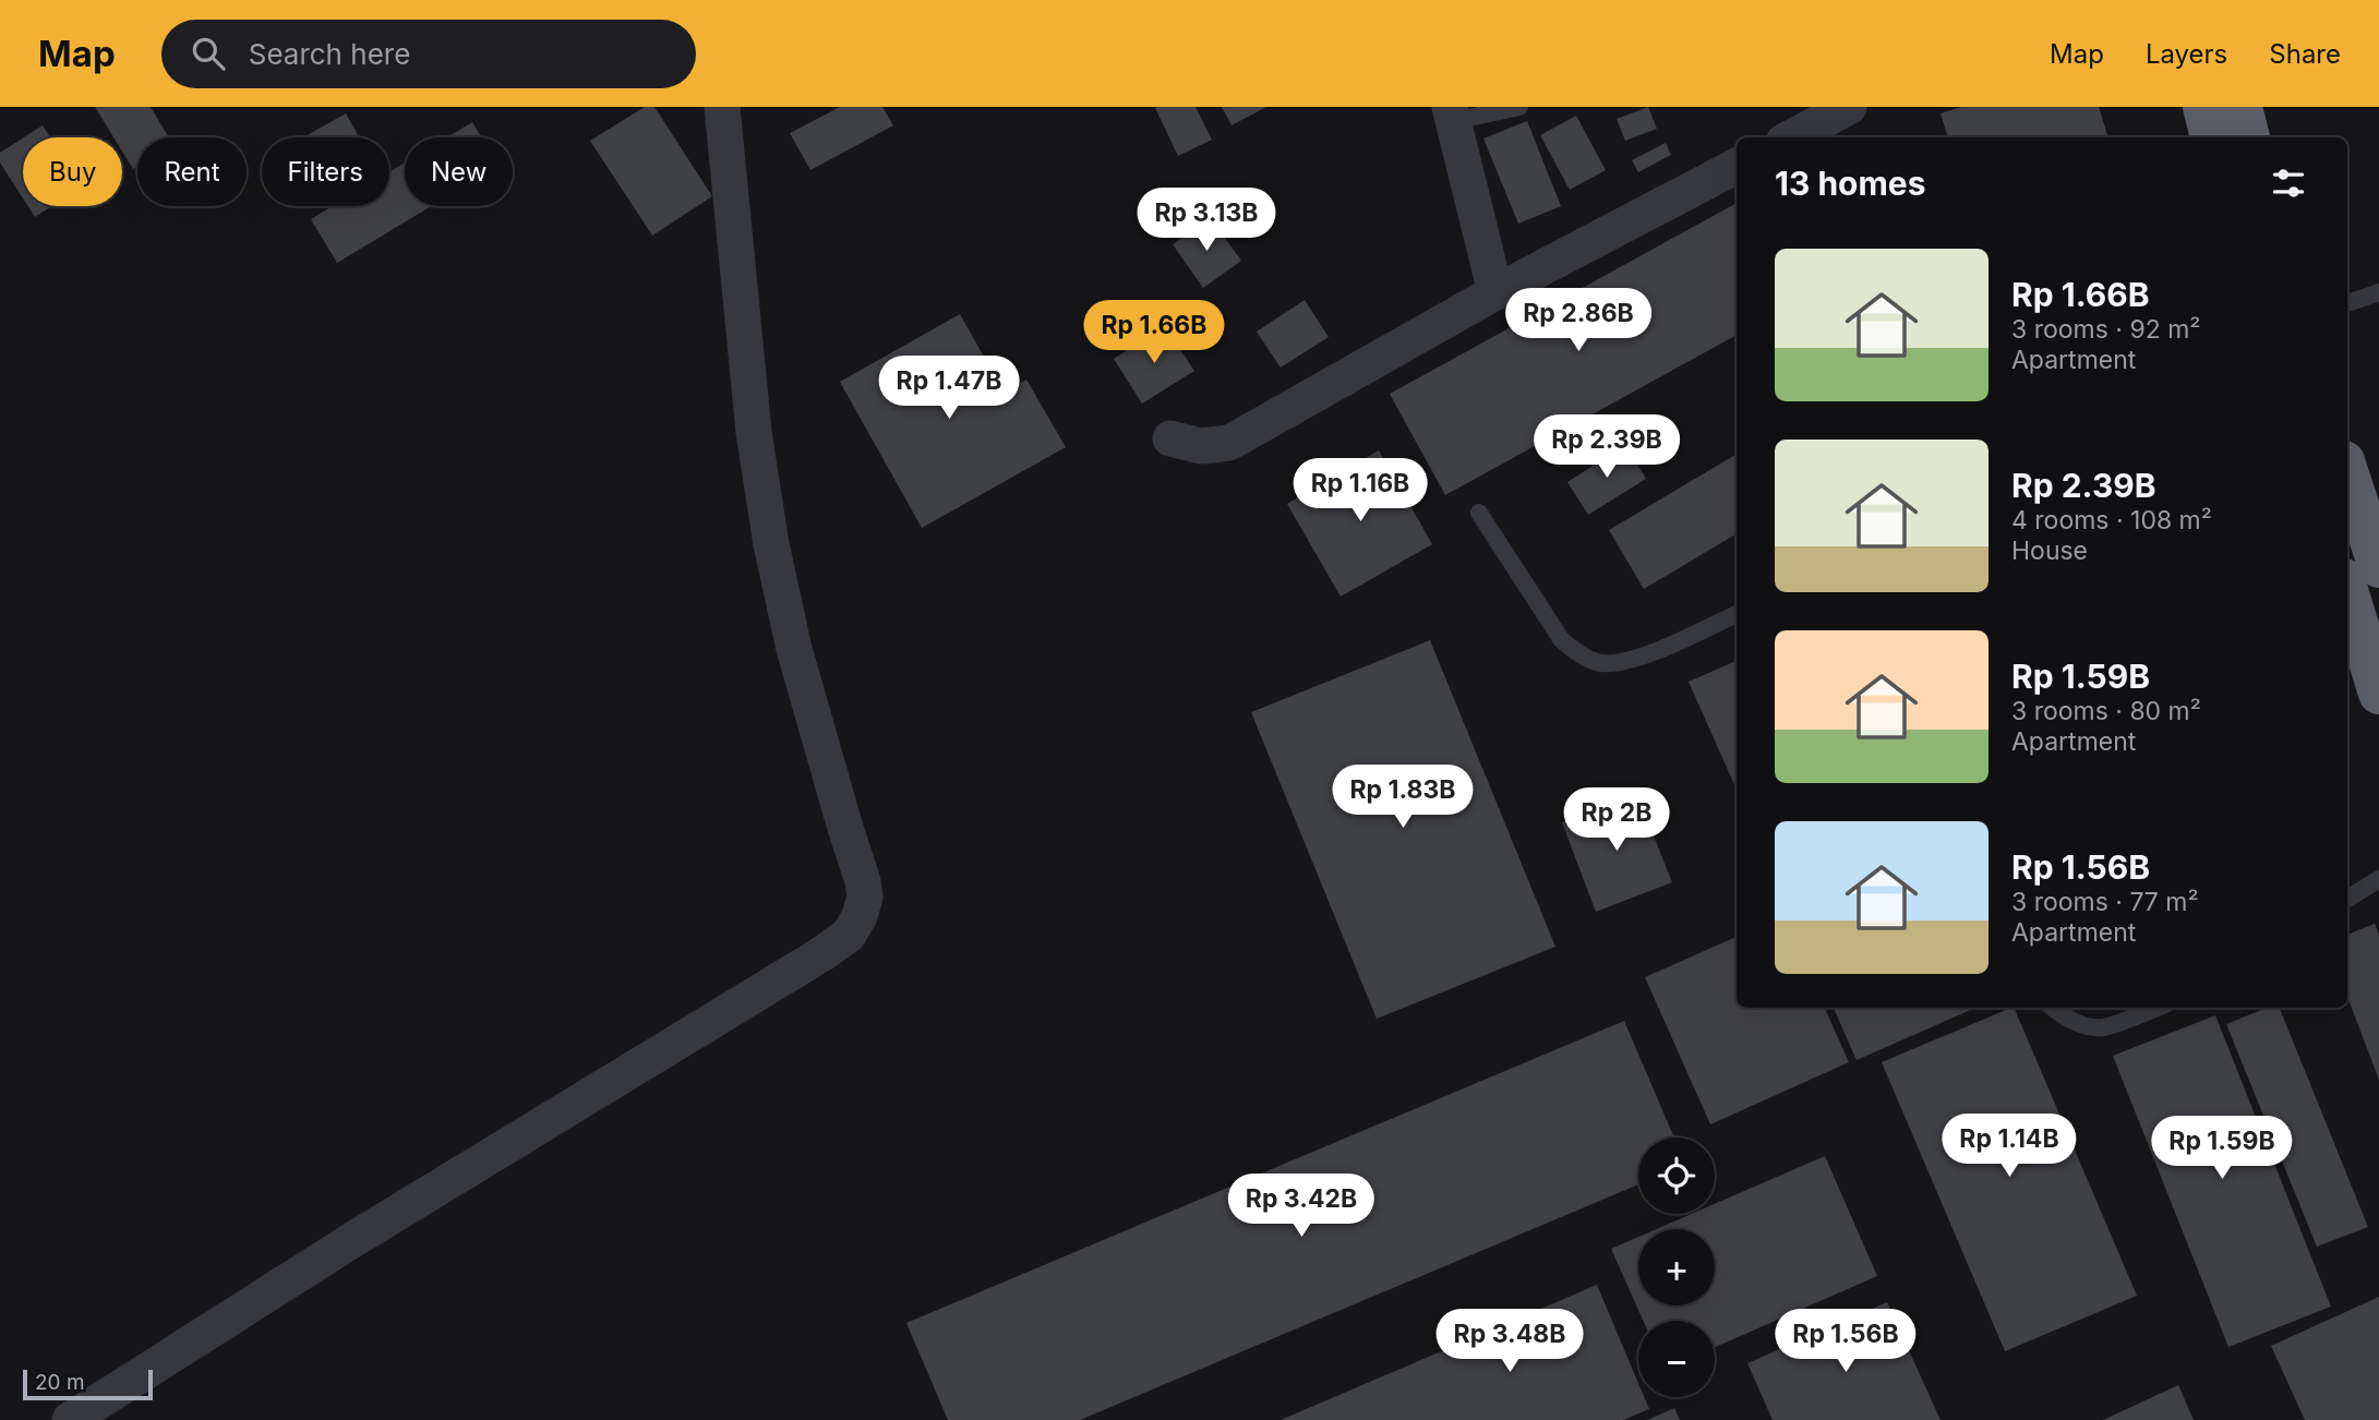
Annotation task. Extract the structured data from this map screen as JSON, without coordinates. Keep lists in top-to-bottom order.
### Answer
{
  "scale_bar": "20 m",
  "page": {
    "header": "Map",
    "search": "Search here",
    "nav": ["Map", "Layers", "Share"],
    "chip": [
      "Buy",
      "Rent",
      "Filters",
      "New"
    ],
    "heading": "13 homes",
    "price": [
      "Rp 3.13B",
      "Rp 2.86B",
      "Rp 1.66B",
      "Rp 1.47B",
      "Rp 2.39B",
      "Rp 1.16B",
      "Rp 1.83B",
      "Rp 2B",
      "Rp 1.14B",
      "Rp 1.59B",
      "Rp 3.42B",
      "Rp 3.48B",
      "Rp 1.56B"
    ],
    "list": [
      {
        "name": "Rp 1.66B",
        "note": "3 rooms · 92 m² · Apartment"
      },
      {
        "name": "Rp 2.39B",
        "note": "4 rooms · 108 m² · House"
      },
      {
        "name": "Rp 1.59B",
        "note": "3 rooms · 80 m² · Apartment"
      },
      {
        "name": "Rp 1.56B",
        "note": "3 rooms · 77 m² · Apartment"
      }
    ],
    "map_buttons": ["+", "−"],
    "scale": "20 m"
  }
}
